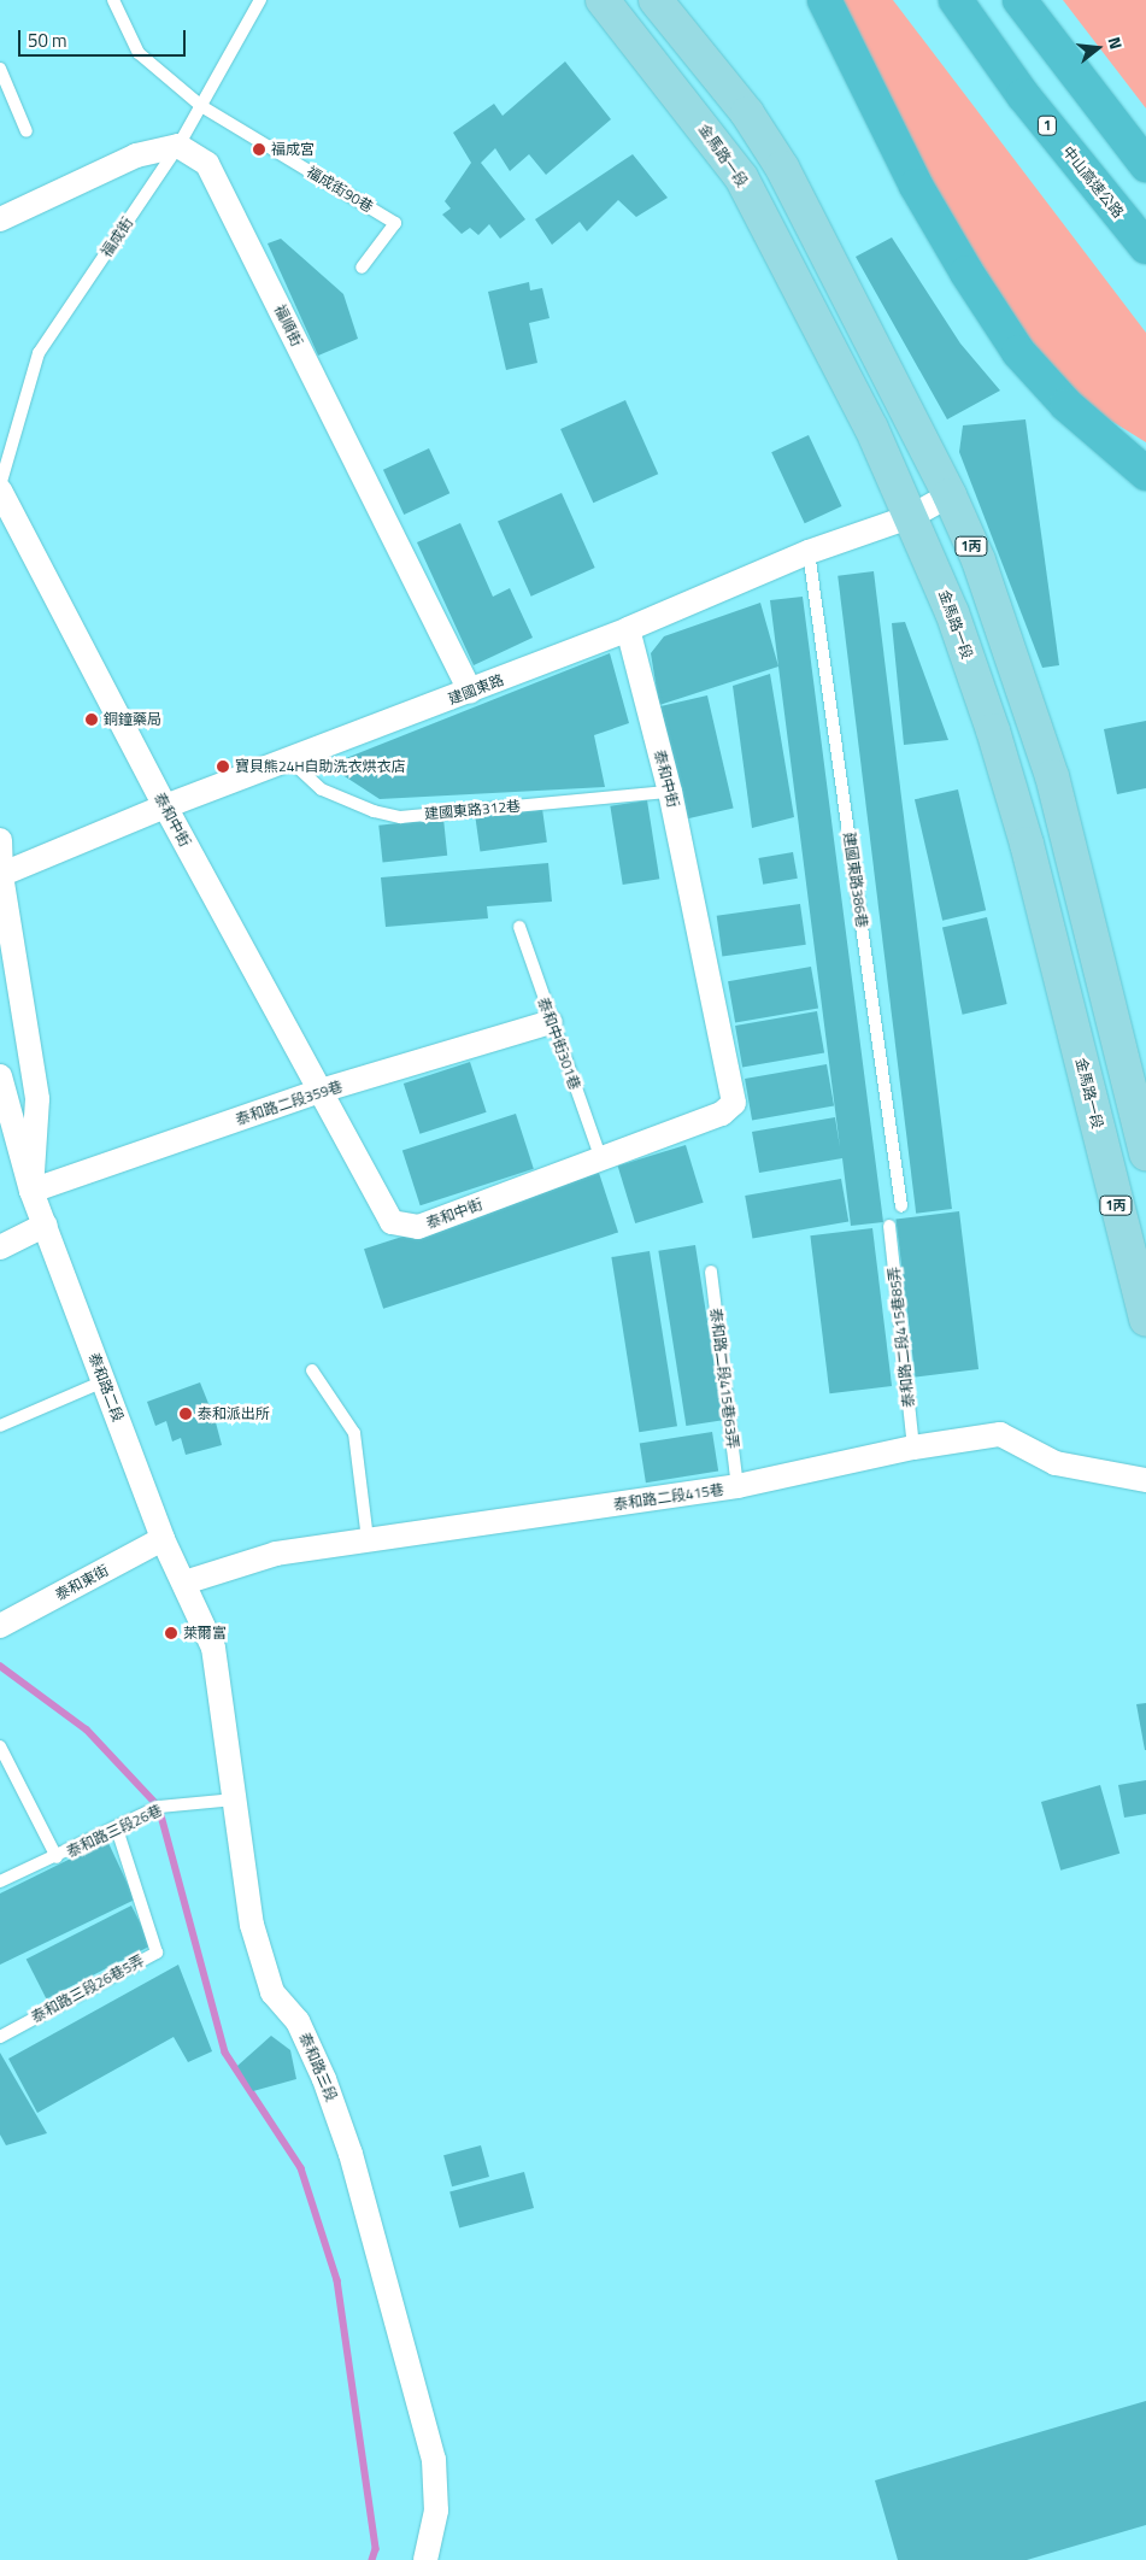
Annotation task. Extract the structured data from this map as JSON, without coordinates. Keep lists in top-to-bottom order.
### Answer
{
  "streets": {
    "highway": ["1", "中山高速公路"],
    "main road": ["金馬路一段", "1丙"],
    "street": [
      "福順街",
      "建國東路",
      "泰和中街",
      "泰和路二段359巷",
      "泰和路二段",
      "泰和路二段415巷",
      "泰和東街",
      "泰和路三段"
    ],
    "lane": [
      "福成街90巷",
      "福成街",
      "建國東路312巷",
      "建國東路386巷",
      "泰和中街301巷",
      "泰和路二段415巷85弄",
      "泰和路二段415巷63弄",
      "泰和路三段26巷",
      "泰和路三段26巷5弄"
    ]
  },
  "crossings": [
    ["金馬路一段", "建國東路"],
    ["福成街90巷", "福成街"],
    ["福成街", "福順街"],
    ["福成街", "泰和中街"],
    ["福順街", "建國東路"],
    ["1丙", "建國東路"],
    ["建國東路", "泰和中街"],
    ["建國東路", "建國東路312巷"],
    ["建國東路", "建國東路386巷"],
    ["建國東路", "泰和路二段"],
    ["泰和中街", "建國東路312巷"],
    ["泰和中街", "泰和中街301巷"],
    ["泰和中街", "泰和路二段359巷"],
    ["泰和中街301巷", "泰和路二段359巷"],
    ["泰和路二段359巷", "泰和路二段"],
    ["泰和路二段415巷85弄", "泰和路二段415巷"],
    ["泰和路二段415巷63弄", "泰和路二段415巷"],
    ["泰和路二段", "泰和路二段415巷"],
    ["泰和路二段", "泰和東街"],
    ["泰和路二段", "泰和路三段"],
    ["泰和路二段415巷", "泰和路三段"],
    ["泰和路三段26巷", "泰和路三段26巷5弄"],
    ["泰和路三段26巷", "泰和路三段"]
  ],
  "places": [
    "福成宮",
    "銅鐘藥局",
    "寶貝熊24H自助洗衣烘衣店",
    "泰和派出所",
    "萊爾富"
  ],
  "scale_bar": "50 m",
  "north": "right"
}
